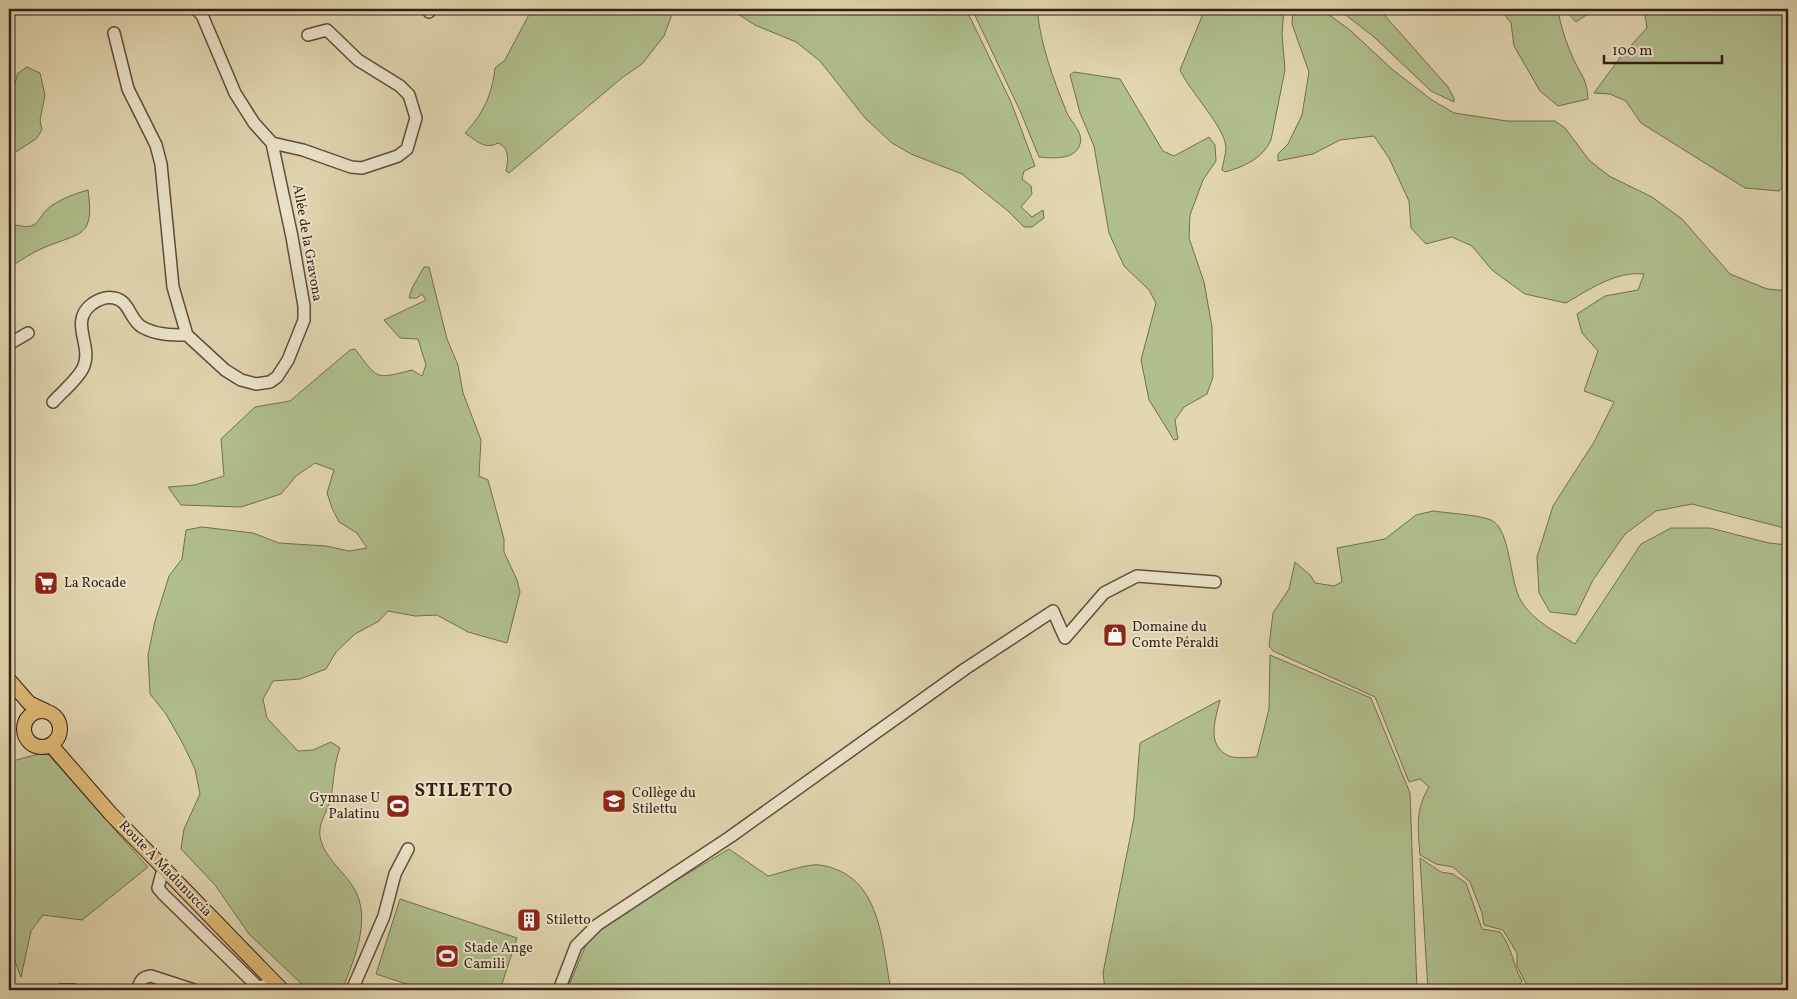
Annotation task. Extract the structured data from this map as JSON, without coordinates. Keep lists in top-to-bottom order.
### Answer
{
  "streets": {
    "main road": ["Route À Madunuccia"],
    "street": ["Allée de la Gravona"]
  },
  "districts": ["STILETTO"],
  "places": {
    "supermarket": ["La Rocade"],
    "shop": ["Domaine du Comte Péraldi"],
    "school or university": ["Collège du Stilettu"],
    "sports": ["Gymnase U Palatinu", "Stade Ange Camili"],
    "building": ["Stiletto"]
  },
  "scale_bar": "100 m"
}
